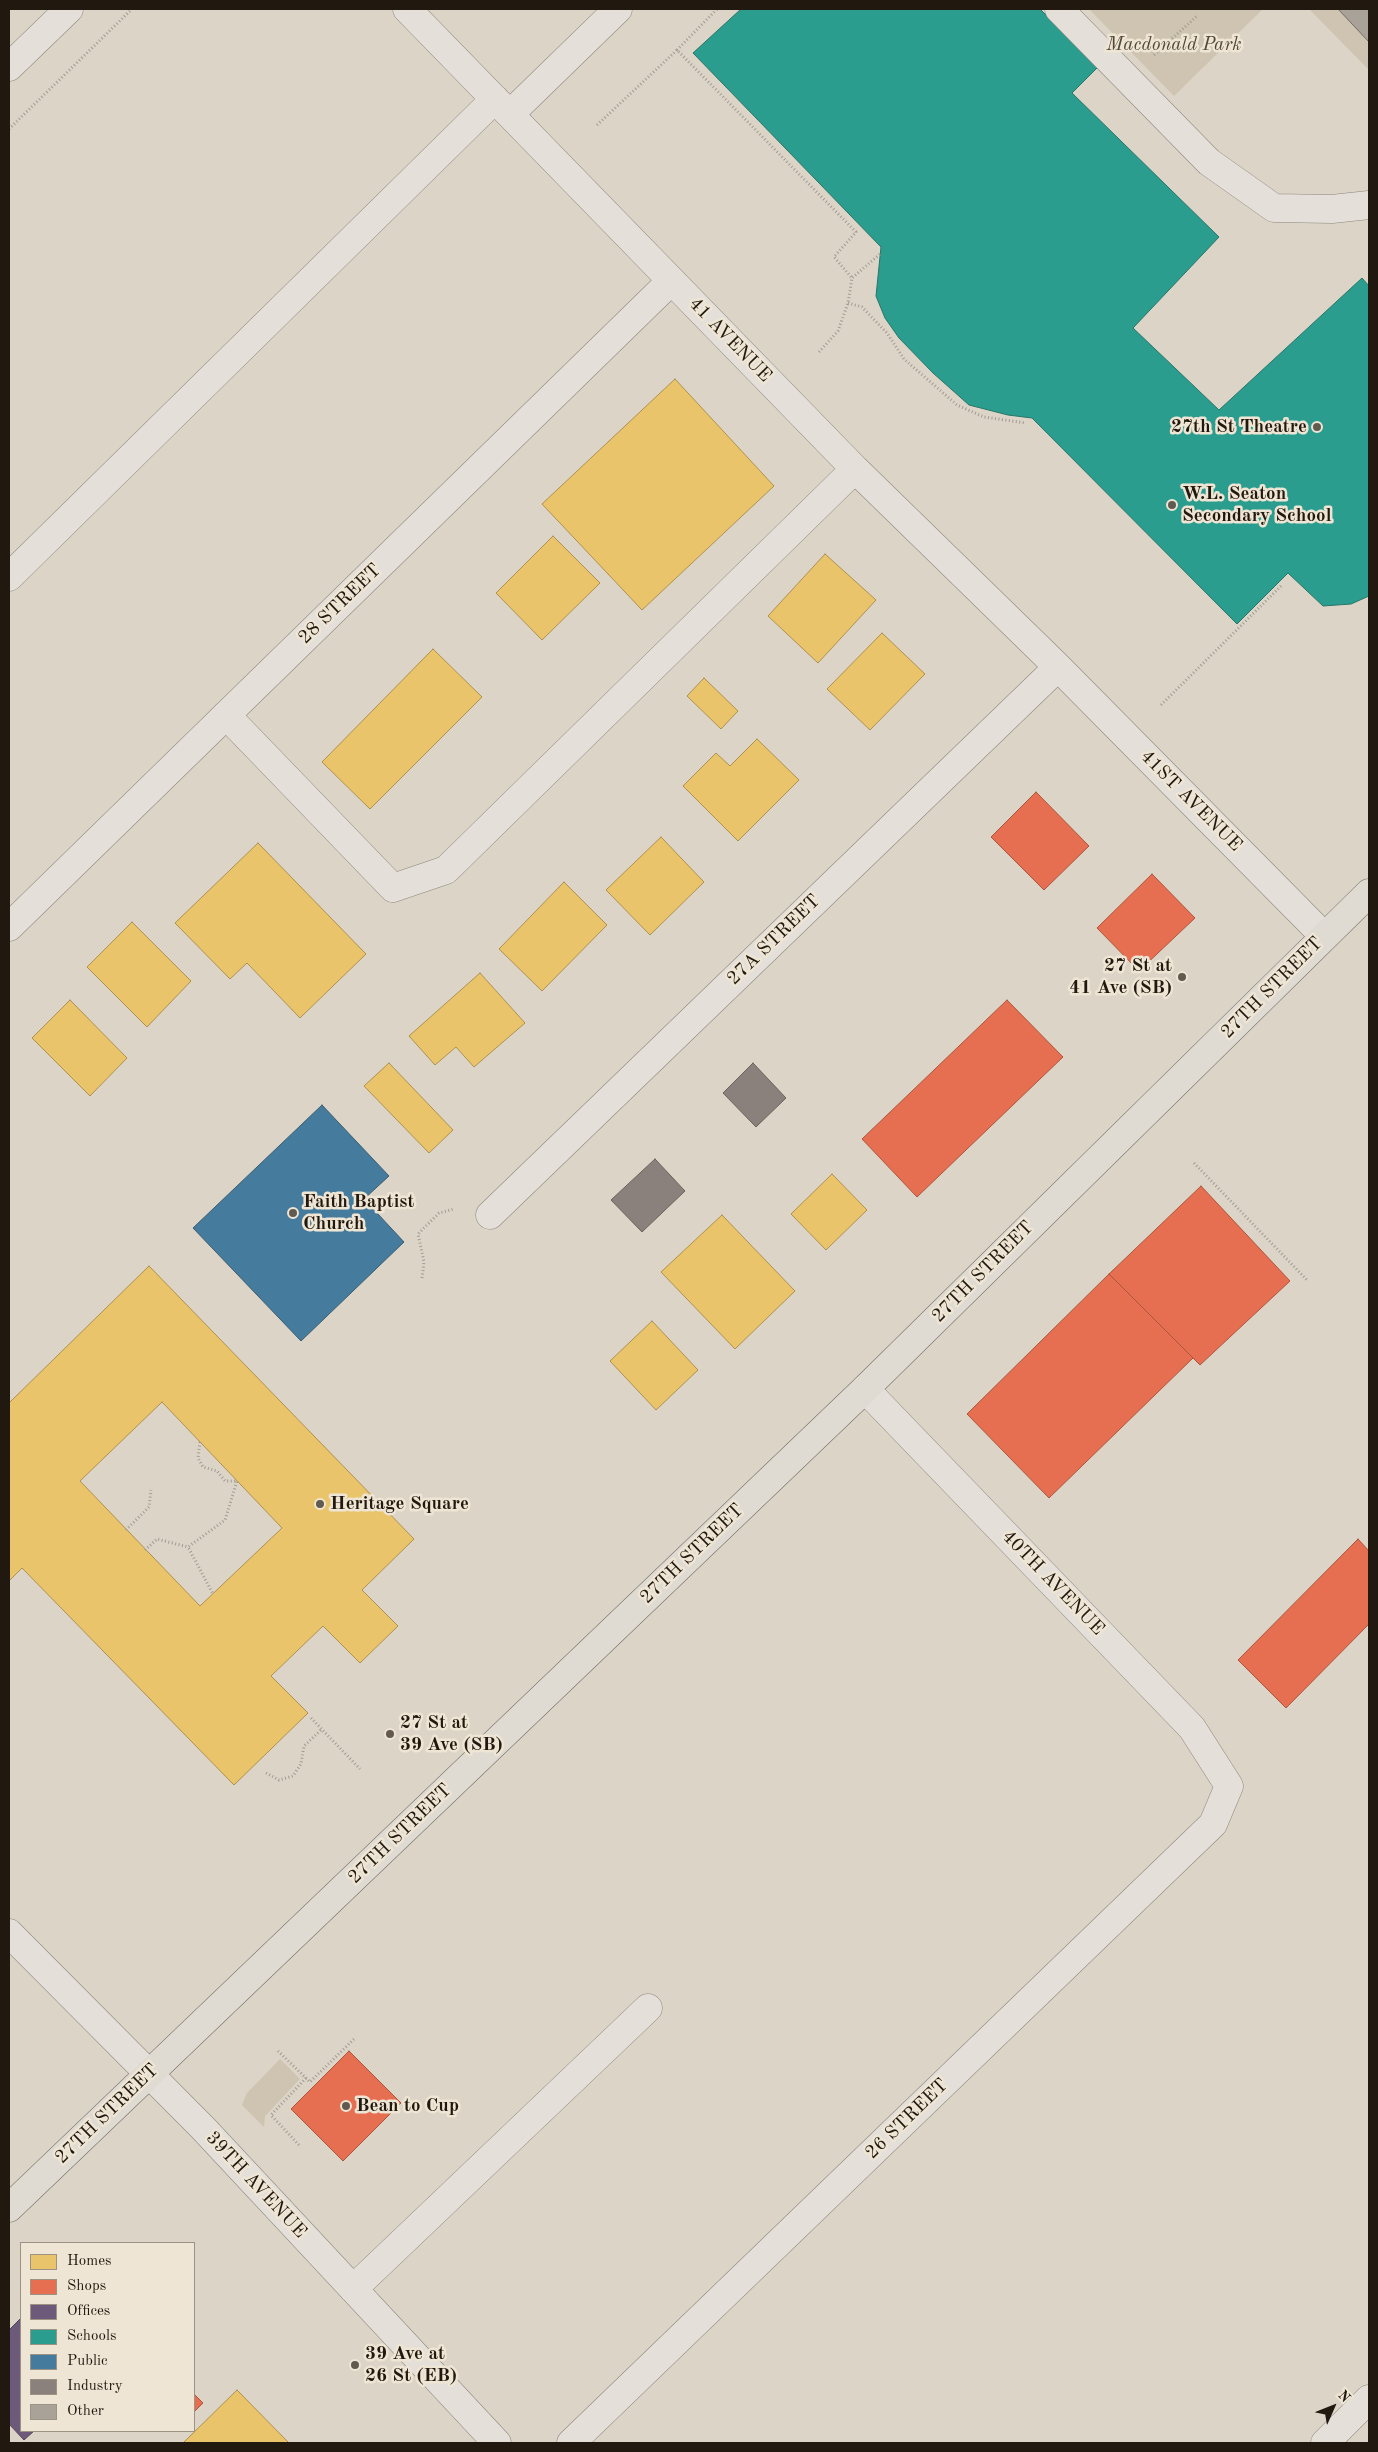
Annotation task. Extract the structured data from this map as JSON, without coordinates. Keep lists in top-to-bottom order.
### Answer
{
  "streets": {
    "main road": ["27TH STREET"],
    "street": [
      "41 AVENUE",
      "28 STREET",
      "41ST AVENUE",
      "27A STREET",
      "40TH AVENUE",
      "26 STREET",
      "39TH AVENUE"
    ]
  },
  "crossings": [
    ["41 AVENUE", "28 STREET"],
    ["41 AVENUE", "41ST AVENUE"],
    ["41 AVENUE", "27A STREET"],
    ["41ST AVENUE", "27A STREET"],
    ["41ST AVENUE", "27TH STREET"],
    ["27TH STREET", "40TH AVENUE"],
    ["27TH STREET", "39TH AVENUE"],
    ["40TH AVENUE", "26 STREET"]
  ],
  "parks": ["Macdonald Park"],
  "places": [
    "27th St Theatre",
    "W.L. Seaton Secondary School",
    "27 St at 41 Ave (SB)",
    "Faith Baptist Church",
    "Heritage Square",
    "27 St at 39 Ave (SB)",
    "Bean to Cup",
    "39 Ave at 26 St (EB)"
  ],
  "legend": [
    "Homes",
    "Shops",
    "Offices",
    "Schools",
    "Public",
    "Industry",
    "Other"
  ],
  "north": "top right"
}
